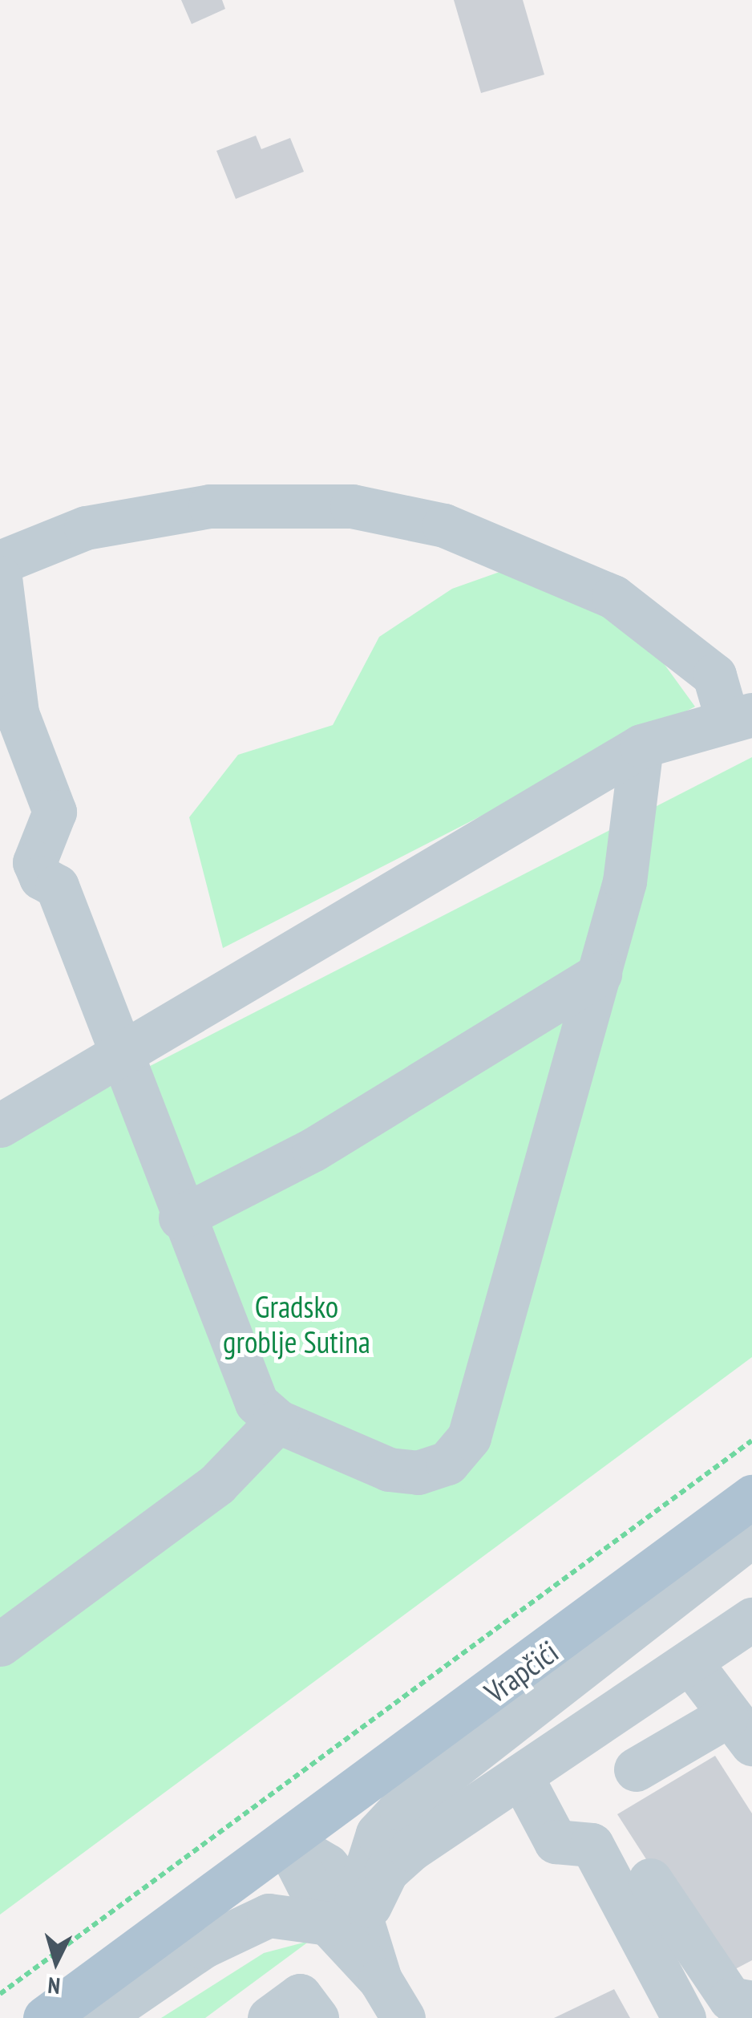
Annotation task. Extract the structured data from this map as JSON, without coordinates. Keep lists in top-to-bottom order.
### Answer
{
  "streets": {
    "main road": ["Vrapčići"]
  },
  "parks": ["Gradsko groblje Sutina"],
  "north": "bottom"
}
